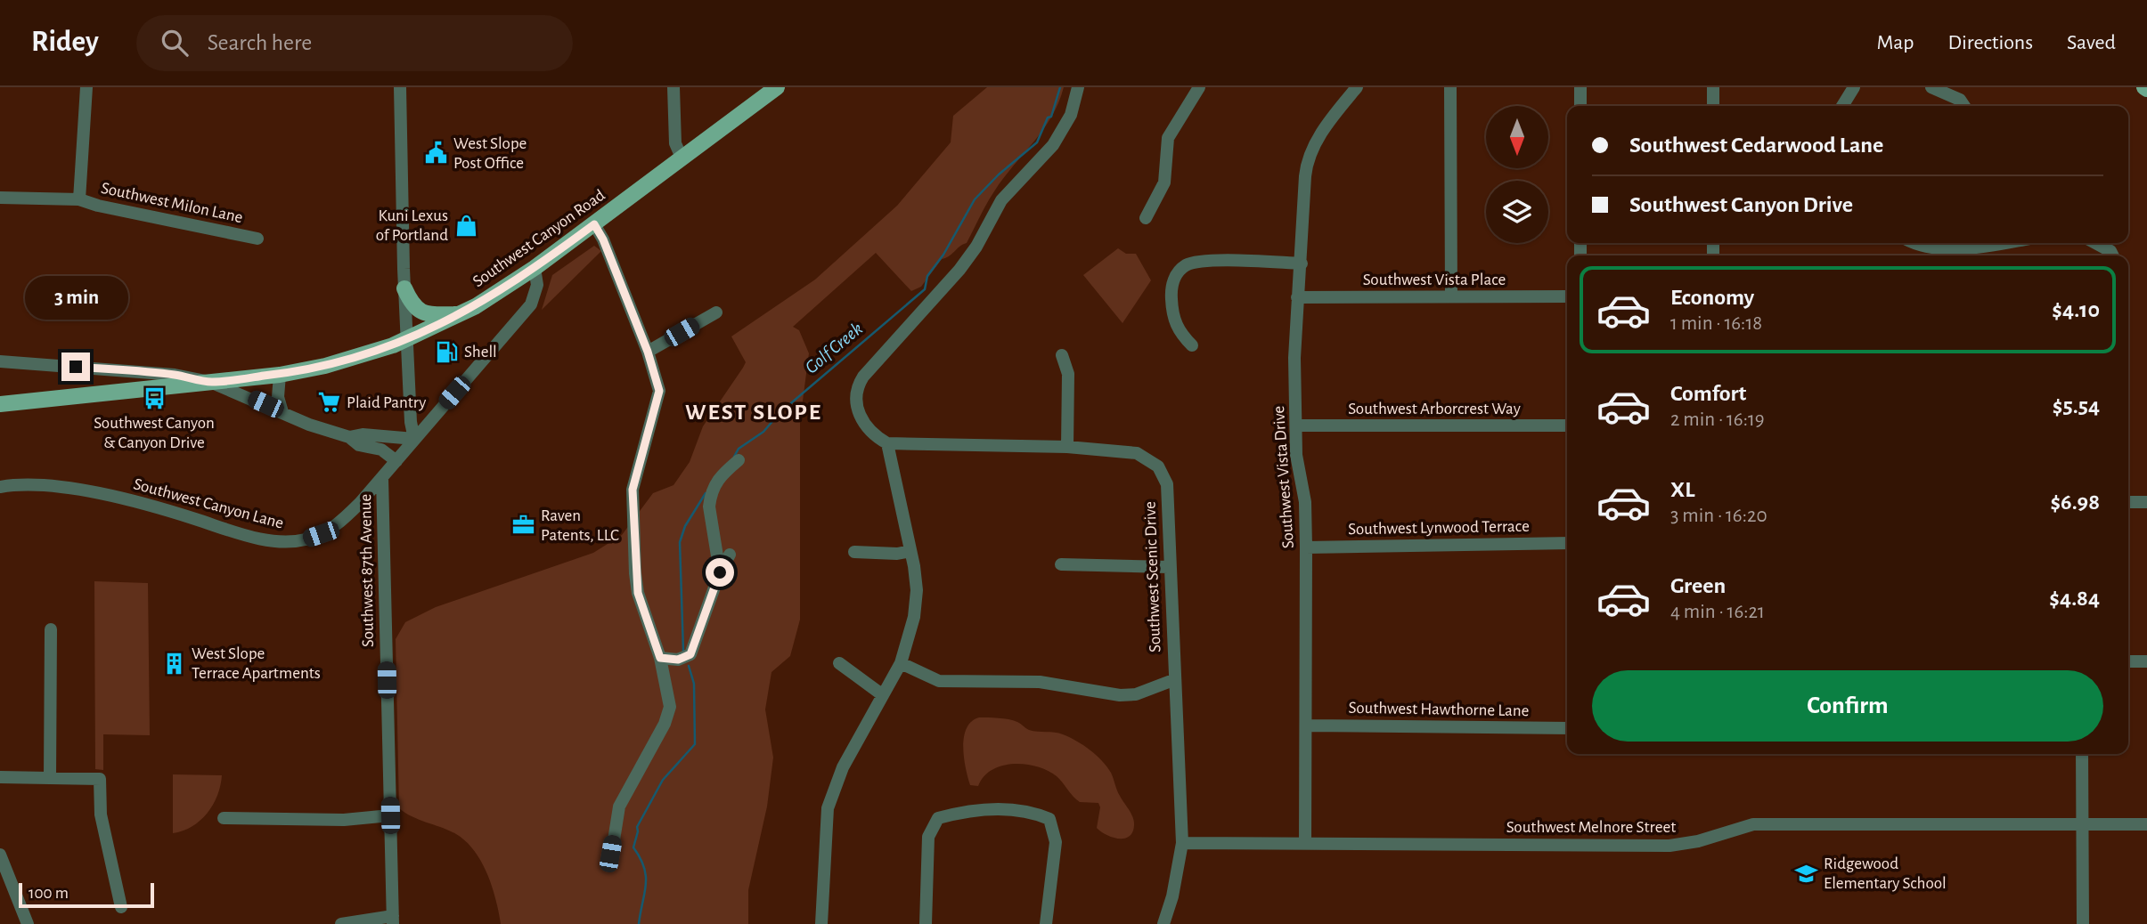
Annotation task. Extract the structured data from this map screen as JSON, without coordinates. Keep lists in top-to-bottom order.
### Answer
{
  "streets": {
    "main road": ["Southwest Canyon Road"],
    "street": [
      "Southwest Milon Lane",
      "Southwest Vista Place",
      "Southwest Arborcrest Way",
      "Southwest Vista Drive",
      "Southwest Canyon Lane",
      "Southwest Lynwood Terrace",
      "Southwest 87th Avenue",
      "Southwest Scenic Drive",
      "Southwest Hawthorne Lane",
      "Southwest Melnore Street"
    ]
  },
  "crossings": [
    ["Southwest Canyon Road", "Southwest Canyon Lane"],
    ["Southwest Vista Place", "Southwest Vista Drive"],
    ["Southwest Arborcrest Way", "Southwest Vista Drive"],
    ["Southwest Vista Drive", "Southwest Lynwood Terrace"],
    ["Southwest Vista Drive", "Southwest Hawthorne Lane"],
    ["Southwest Vista Drive", "Southwest Melnore Street"],
    ["Southwest Canyon Lane", "Southwest 87th Avenue"],
    ["Southwest Scenic Drive", "Southwest Melnore Street"]
  ],
  "districts": ["WEST SLOPE"],
  "water": ["Golf Creek"],
  "places": {
    "public building": ["West Slope Post Office"],
    "shop": ["Kuni Lexus of Portland"],
    "fuel station": ["Shell"],
    "bus stop": ["Southwest Canyon & Canyon Drive"],
    "supermarket": ["Plaid Pantry"],
    "office": ["Raven Patents, LLC"],
    "building": ["West Slope Terrace Apartments"],
    "school or university": ["Ridgewood Elementary School"]
  },
  "scale_bar": "100 m",
  "north": "bottom",
  "page": {
    "header": "Ridey",
    "search": "Search here",
    "nav": ["Map", "Directions", "Saved"],
    "banner": ["Southwest Cedarwood Lane", "Southwest Canyon Drive"],
    "list": [
      {
        "name": "Economy",
        "note": "1 min · 16:18",
        "value": "$4.10"
      },
      {
        "name": "Comfort",
        "note": "2 min · 16:19",
        "value": "$5.54"
      },
      {
        "name": "XL",
        "note": "3 min · 16:20",
        "value": "$6.98"
      },
      {
        "name": "Green",
        "note": "4 min · 16:21",
        "value": "$4.84"
      }
    ],
    "bubble": "3 min",
    "buttons": "Confirm",
    "scale": "100 m"
  }
}
